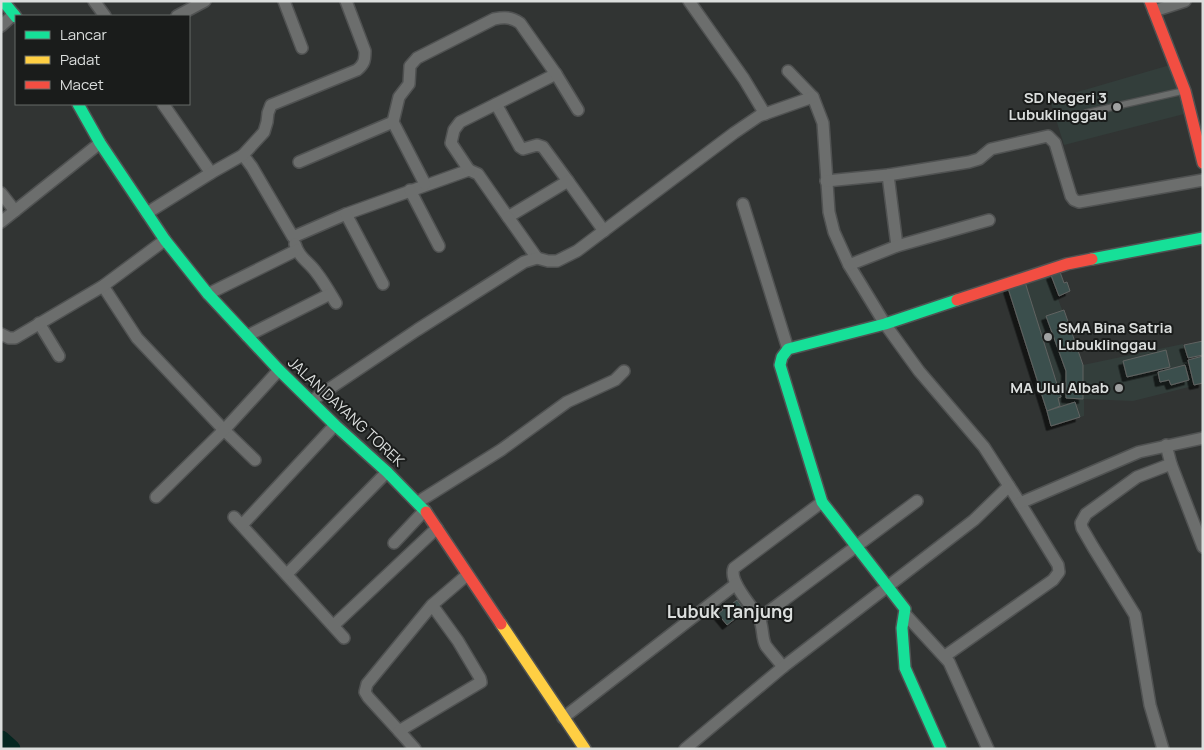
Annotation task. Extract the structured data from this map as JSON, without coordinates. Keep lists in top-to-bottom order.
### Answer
{
  "streets": {
    "main road": ["JALAN DAYANG TOREK"]
  },
  "districts": ["Lubuk Tanjung"],
  "places": ["SD Negeri 3 Lubuklinggau", "SMA Bina Satria Lubuklinggau", "MA Ulul Albab"],
  "legend": ["Lancar", "Padat", "Macet"]
}
